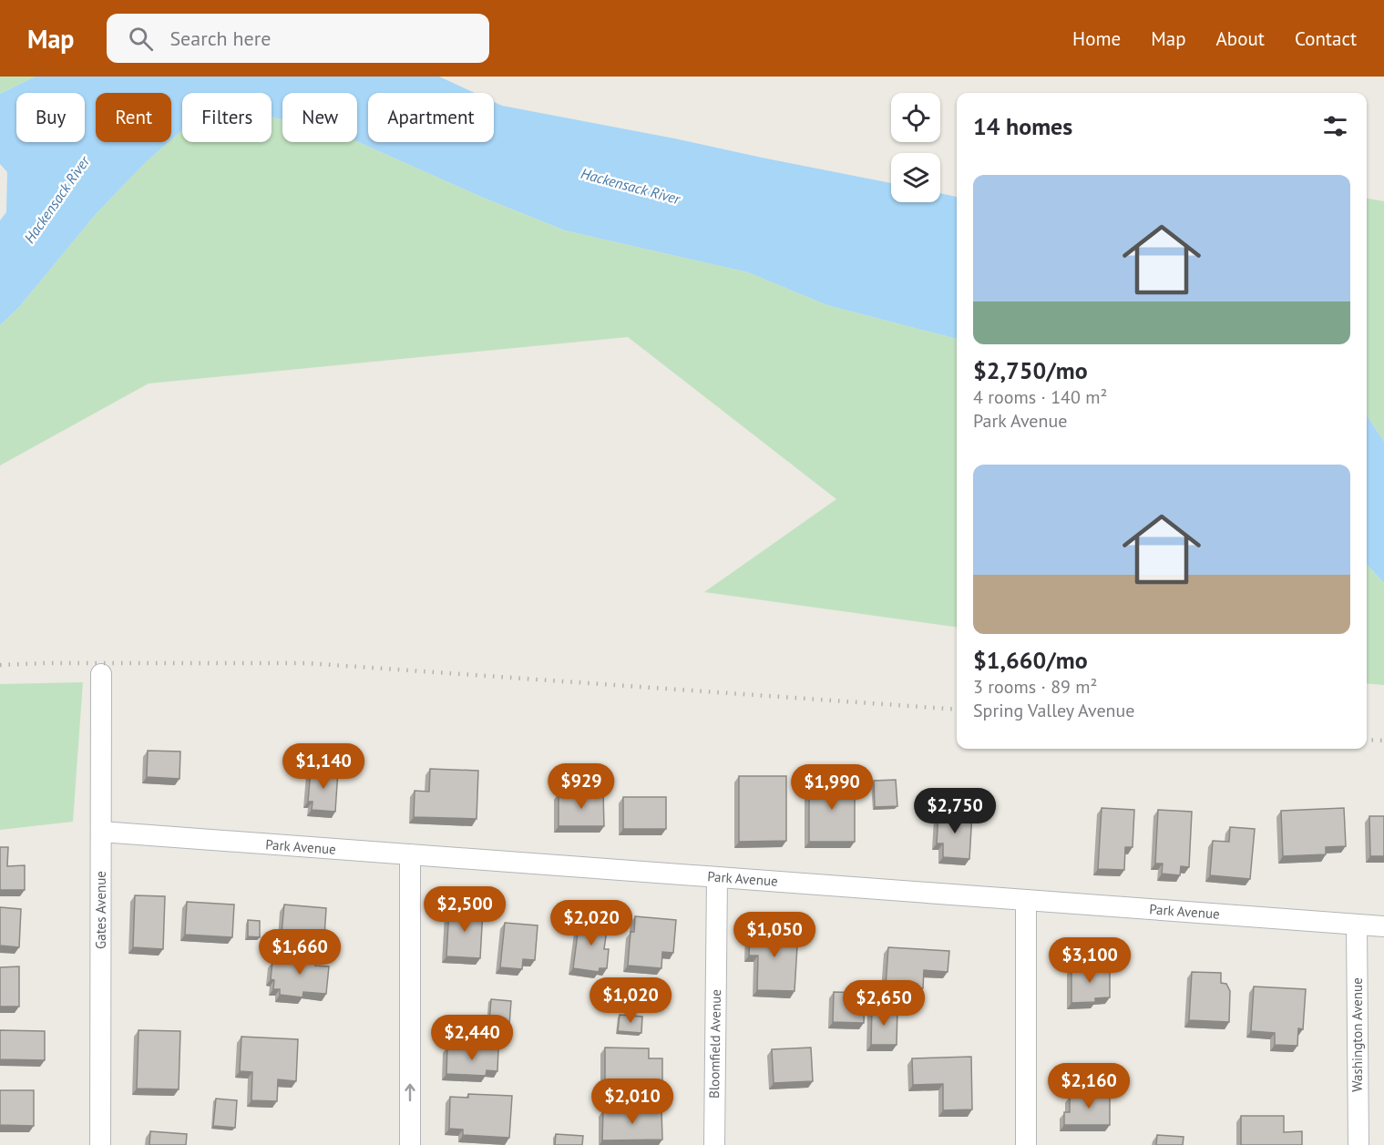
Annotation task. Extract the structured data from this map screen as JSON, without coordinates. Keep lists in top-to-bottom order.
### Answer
{
  "streets": {
    "street": [
      "Park Avenue",
      "Gates Avenue",
      "Washington Avenue",
      "Bloomfield Avenue"
    ]
  },
  "crossings": [
    ["Park Avenue", "Gates Avenue"],
    ["Park Avenue", "Washington Avenue"],
    ["Park Avenue", "Bloomfield Avenue"]
  ],
  "water": ["Hackensack River"],
  "page": {
    "header": "Map",
    "search": "Search here",
    "nav": [
      "Home",
      "Map",
      "About",
      "Contact"
    ],
    "chip": [
      "Buy",
      "Rent",
      "Filters",
      "New",
      "Apartment"
    ],
    "heading": "14 homes",
    "list": [
      {
        "name": "$2,750/mo",
        "note": "4 rooms · 140 m² · Park Avenue"
      },
      {
        "name": "$1,660/mo",
        "note": "3 rooms · 89 m² · Spring Valley Avenue"
      }
    ],
    "price": [
      "$1,140",
      "$929",
      "$1,990",
      "$2,750",
      "$2,500",
      "$2,020",
      "$1,050",
      "$1,660",
      "$3,100",
      "$1,020",
      "$2,650",
      "$2,440",
      "$2,160",
      "$2,010"
    ]
  }
}
